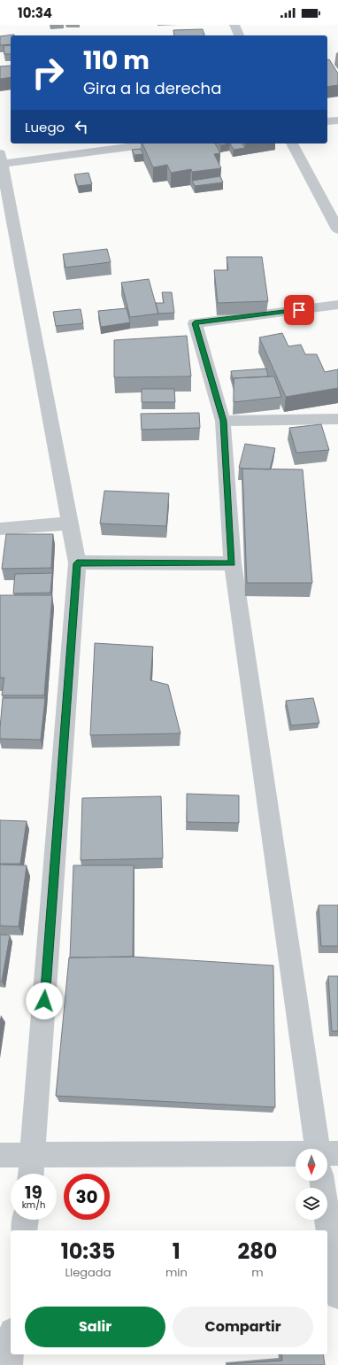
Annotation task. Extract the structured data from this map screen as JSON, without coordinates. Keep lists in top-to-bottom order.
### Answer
{
  "north": "bottom",
  "page": {
    "status": "10:34",
    "turn": ["110 m", "Gira a la derecha"],
    "then": "Luego",
    "speed": "19 km/h",
    "limit": "30",
    "eta": [
      "10:35",
      "Llegada",
      "1",
      "min",
      "280",
      "m"
    ],
    "buttons": ["Salir", "Compartir"]
  }
}
